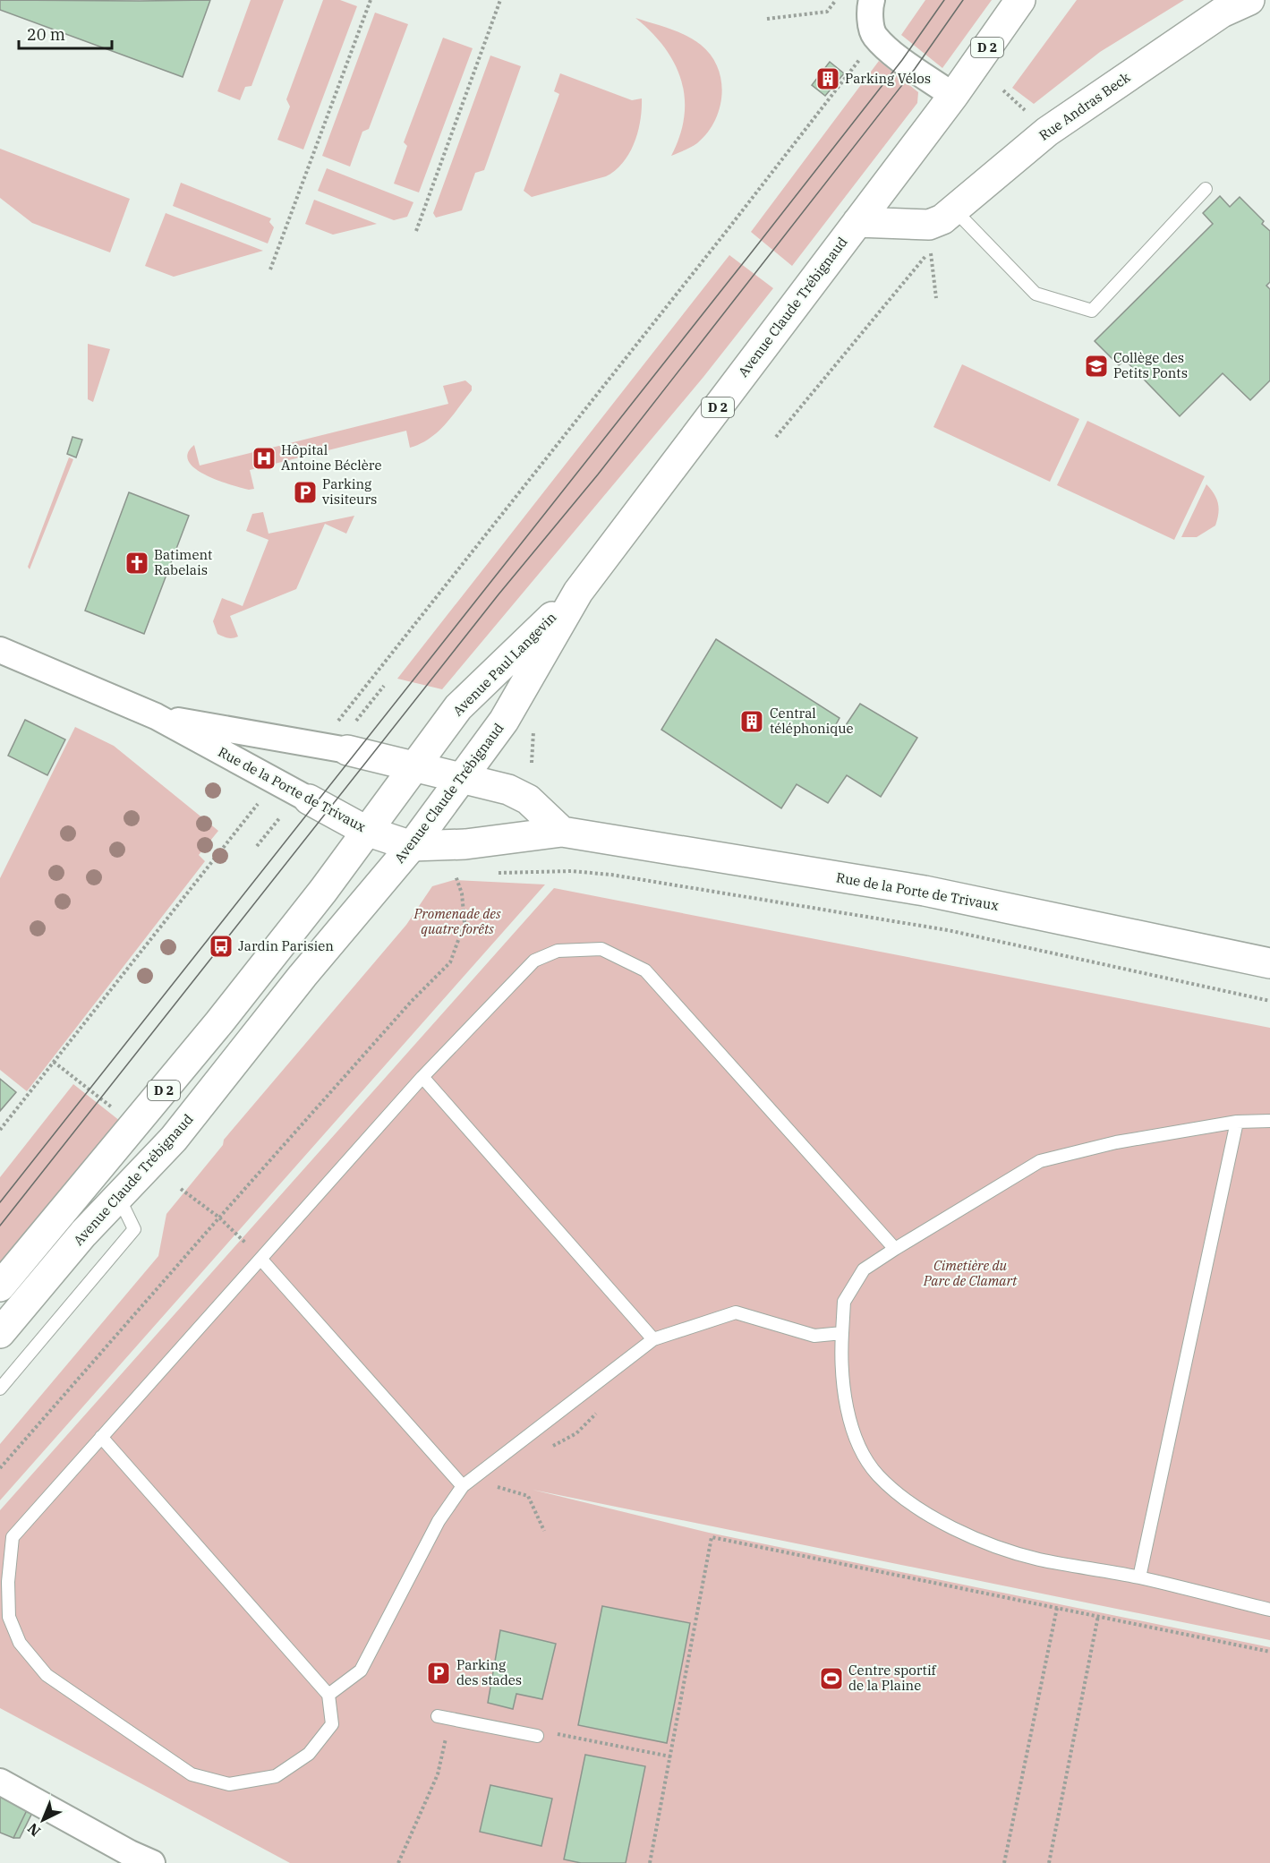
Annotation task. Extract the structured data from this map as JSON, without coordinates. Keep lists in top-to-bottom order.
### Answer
{
  "streets": {
    "main road": [
      "D 2",
      "Rue Andras Beck",
      "Avenue Claude Trébignaud",
      "Avenue Paul Langevin",
      "Rue de la Porte de Trivaux"
    ]
  },
  "crossings": [
    ["D 2", "Rue Andras Beck"],
    ["D 2", "Avenue Claude Trébignaud"],
    ["D 2", "Avenue Paul Langevin"],
    ["D 2", "Rue de la Porte de Trivaux"],
    ["Rue Andras Beck", "Avenue Claude Trébignaud"],
    ["Avenue Claude Trébignaud", "Avenue Paul Langevin"],
    ["Avenue Claude Trébignaud", "Rue de la Porte de Trivaux"],
    ["Avenue Paul Langevin", "Rue de la Porte de Trivaux"]
  ],
  "parks": ["Promenade des quatre forêts", "Cimetière du Parc de Clamart"],
  "places": {
    "building": ["Parking Vélos", "Central téléphonique"],
    "school or university": ["Collège des Petits Ponts"],
    "hospital": ["Hôpital Antoine Béclère"],
    "parking": ["Parking visiteurs", "Parking des stades"],
    "church": ["Batiment Rabelais"],
    "bus stop": ["Jardin Parisien"],
    "sports": ["Centre sportif de la Plaine"]
  },
  "scale_bar": "20 m",
  "north": "bottom left"
}
